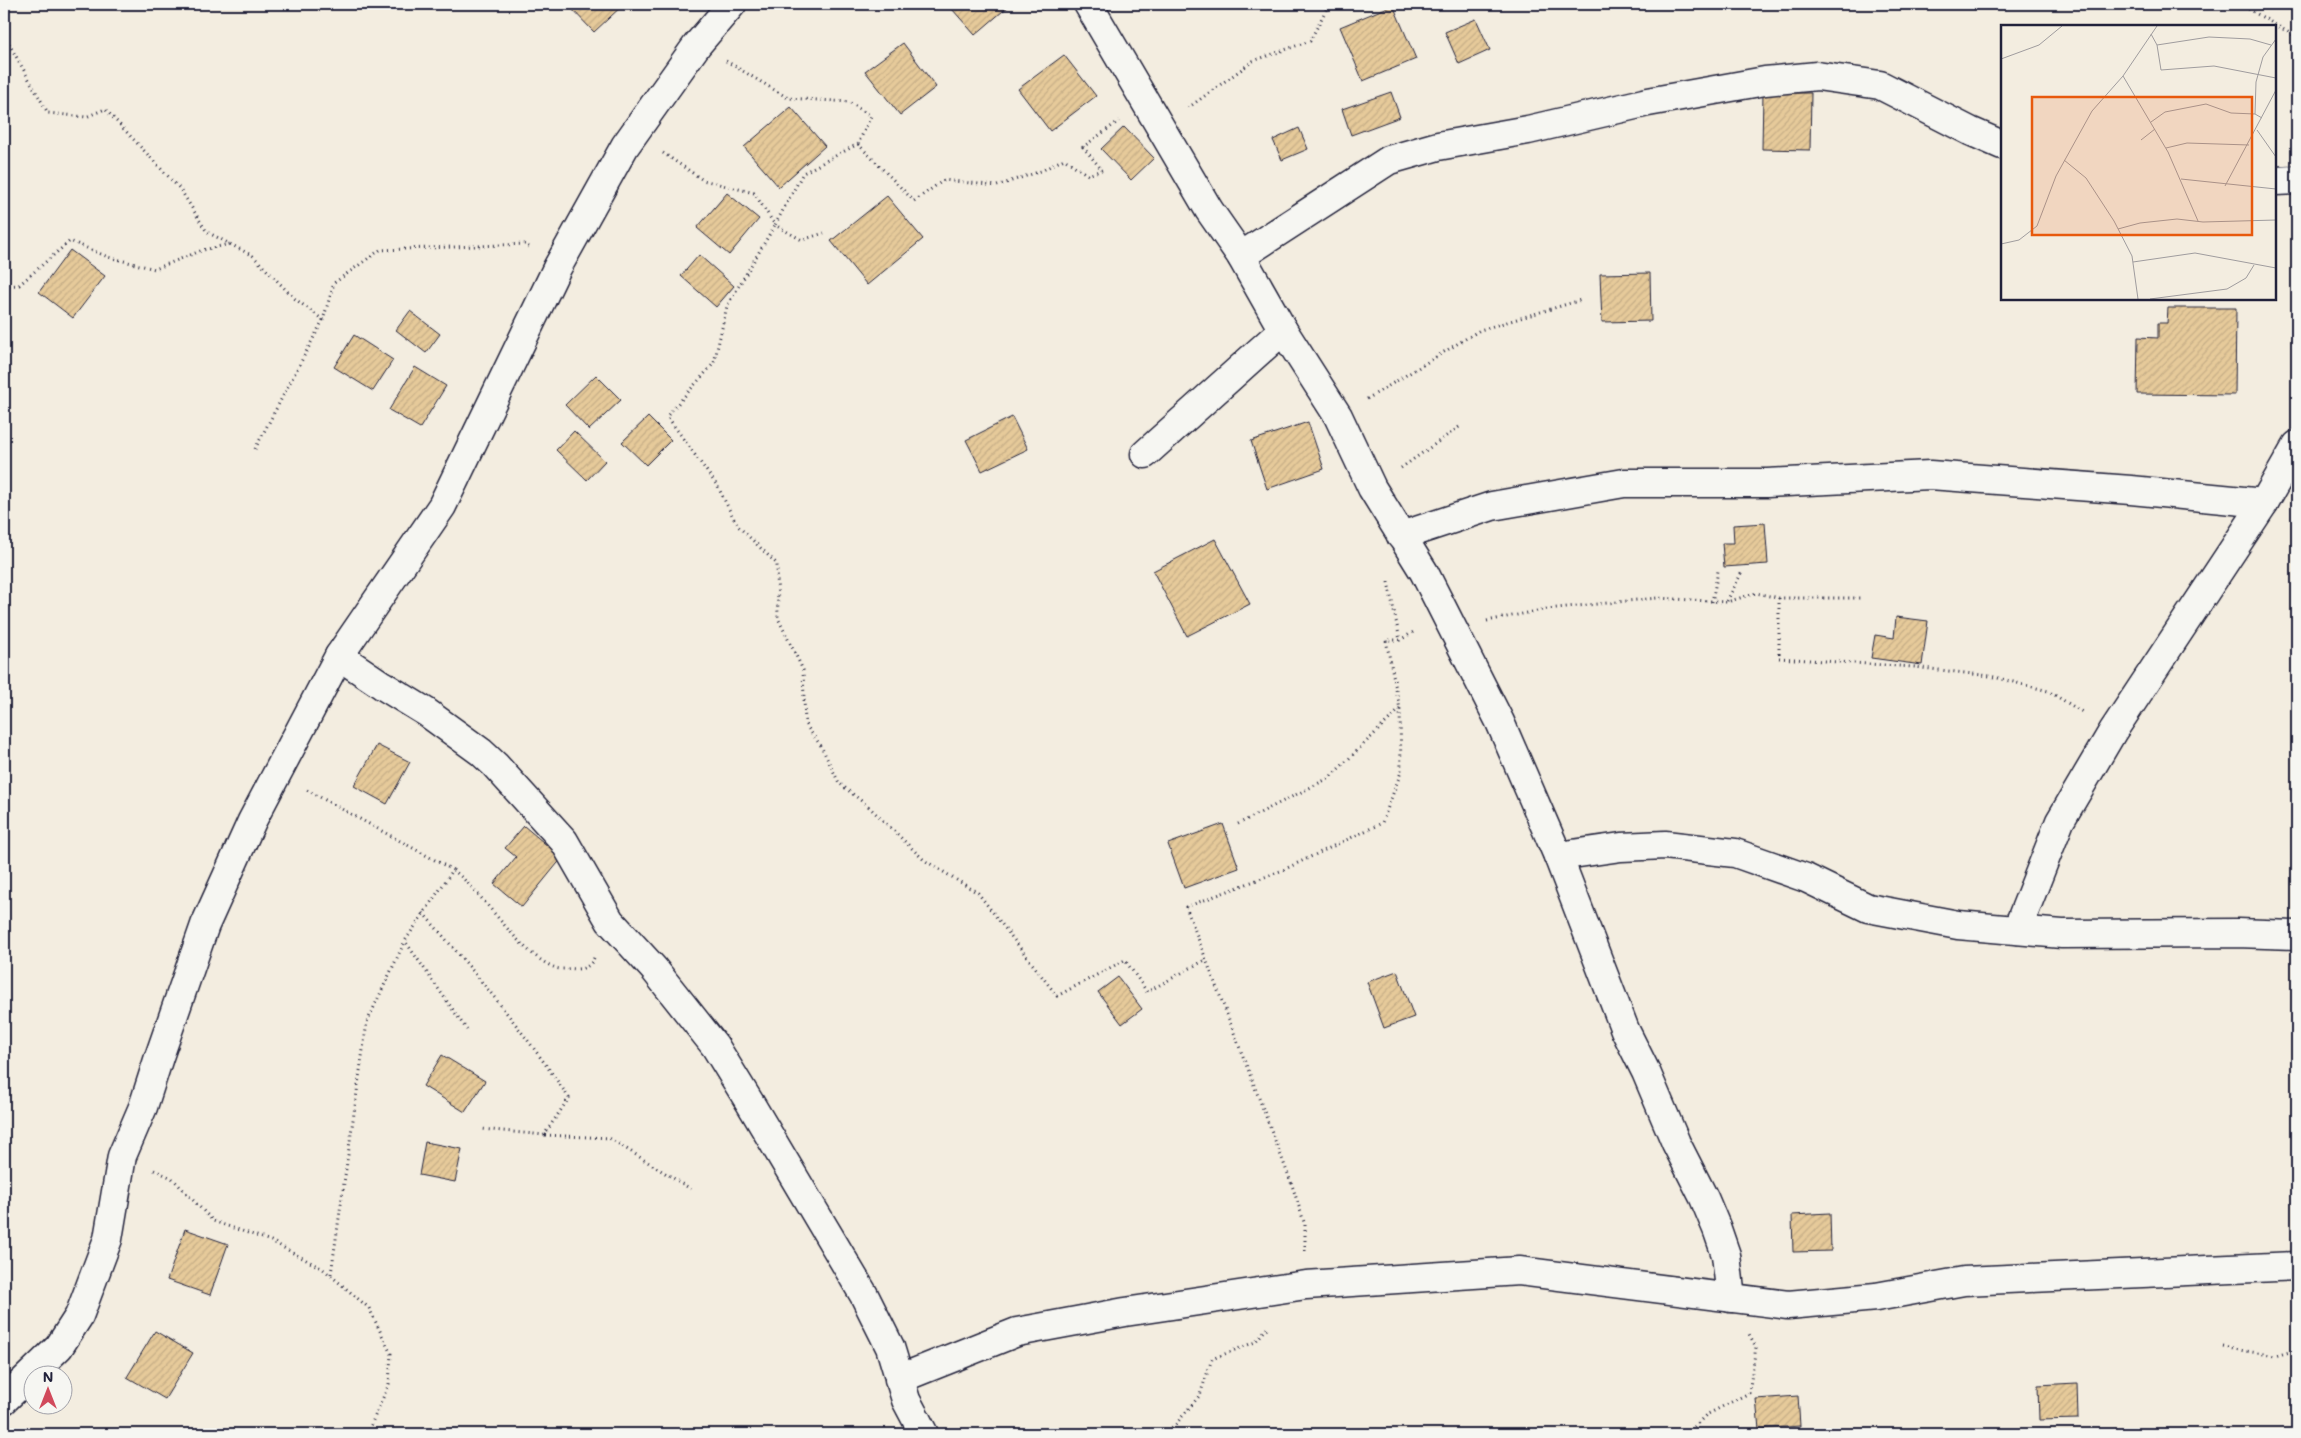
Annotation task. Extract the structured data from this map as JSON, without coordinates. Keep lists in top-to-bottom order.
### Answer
{
  "north": "top"
}
